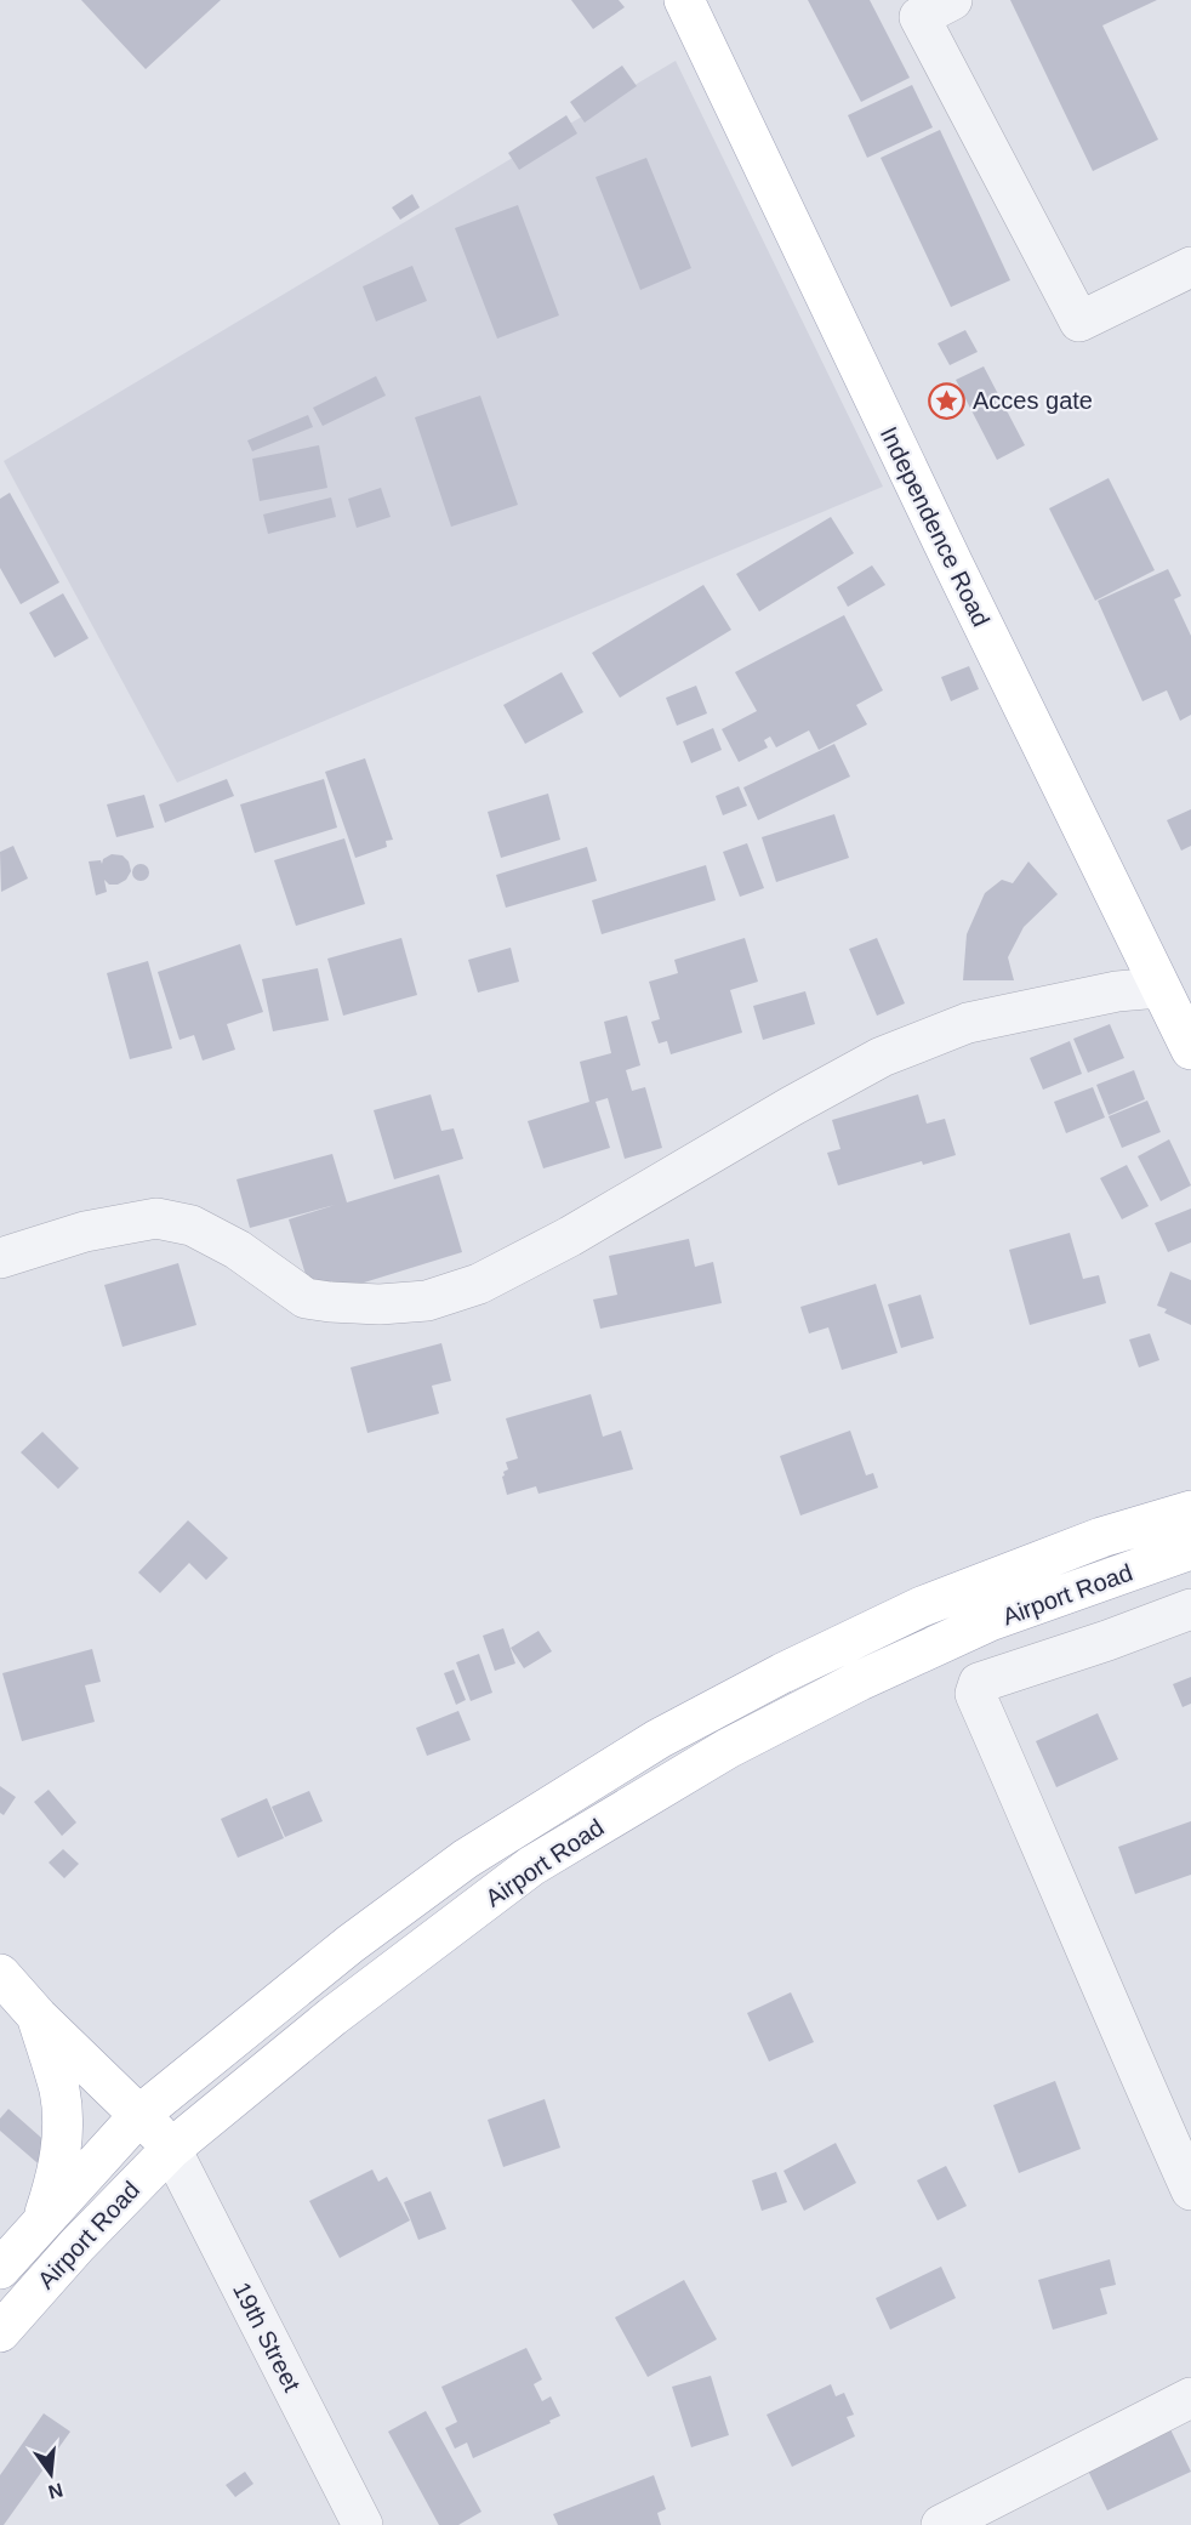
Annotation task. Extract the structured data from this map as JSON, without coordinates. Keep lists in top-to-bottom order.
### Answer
{
  "streets": {
    "main road": ["Independence Road", "Airport Road"],
    "street": ["19th Street"]
  },
  "crossings": [
    ["Airport Road", "19th Street"]
  ],
  "places": {
    "place": ["Acces gate"]
  },
  "north": "bottom"
}
